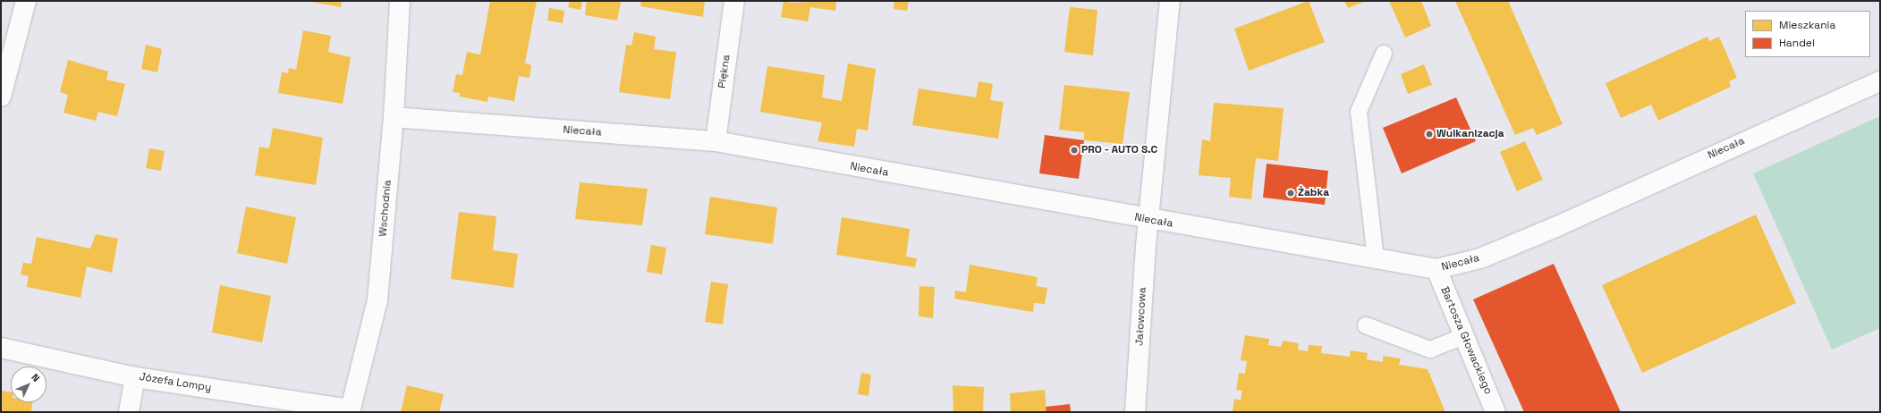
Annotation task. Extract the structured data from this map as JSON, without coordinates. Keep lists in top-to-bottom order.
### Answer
{
  "streets": {
    "street": [
      "Piękna",
      "Niecała",
      "Wschodnia",
      "Jałowcowa",
      "Bartosza Głowackiego",
      "Józefa Lompy"
    ]
  },
  "crossings": [
    ["Piękna", "Niecała"],
    ["Niecała", "Wschodnia"],
    ["Niecała", "Jałowcowa"],
    ["Niecała", "Bartosza Głowackiego"],
    ["Wschodnia", "Józefa Lompy"]
  ],
  "places": ["Wulkanizacja", "PRO - AUTO S.C", "Żabka"],
  "legend": ["Mieszkania", "Handel"],
  "north": "top right"
}
